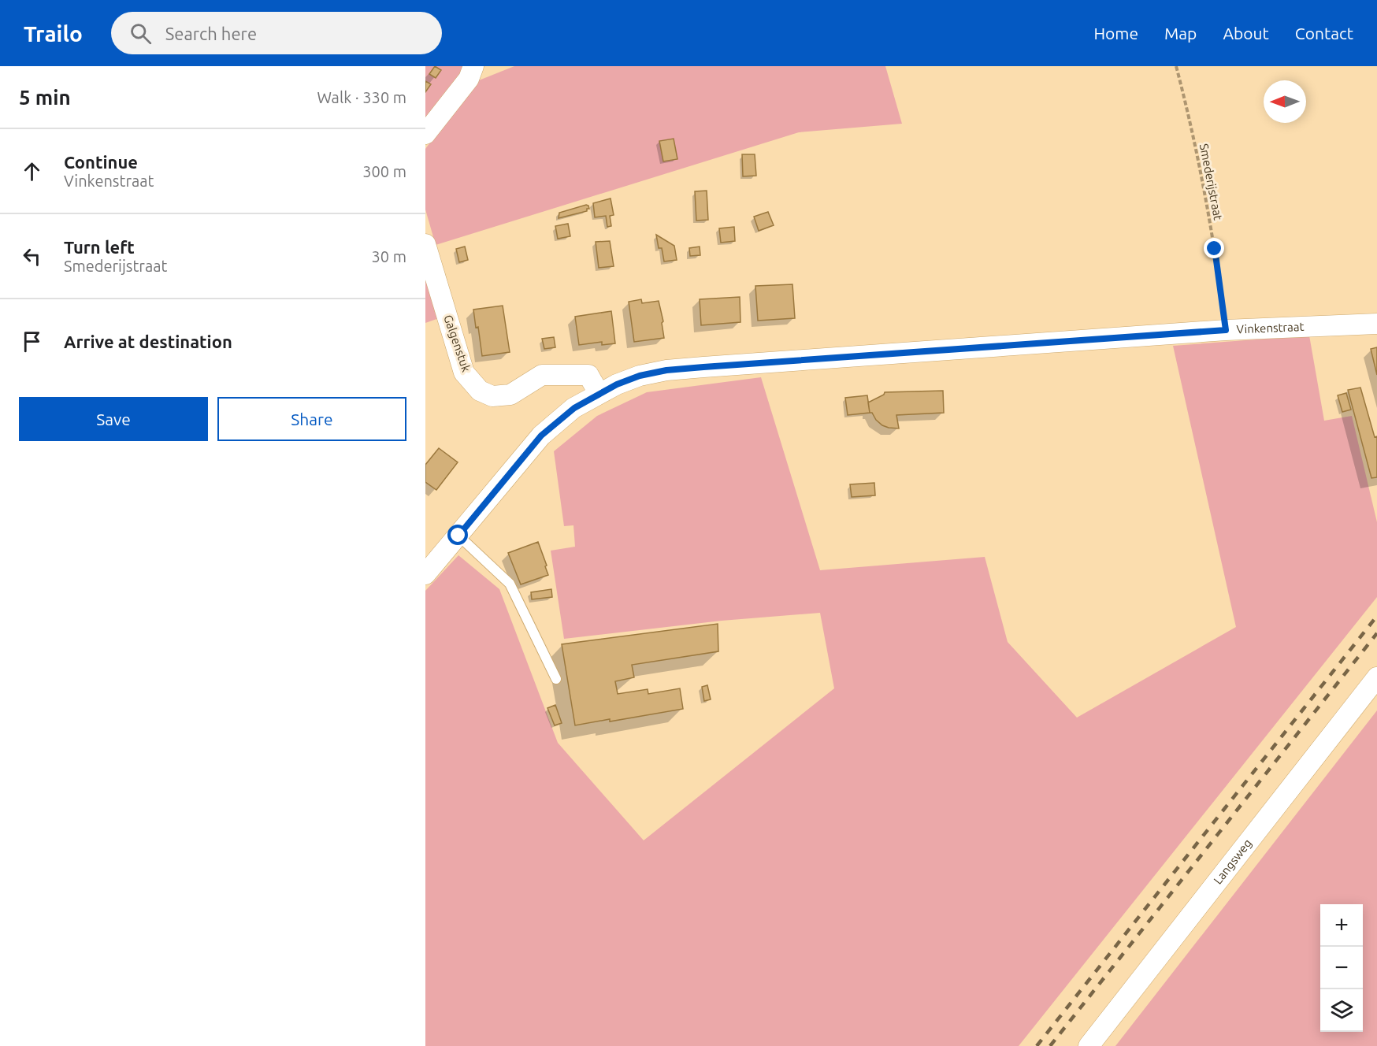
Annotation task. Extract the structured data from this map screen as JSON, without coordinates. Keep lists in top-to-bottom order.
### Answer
{
  "streets": {
    "street": ["Vinkenstraat", "Galgenstuk", "Langsweg"],
    "path": ["Smederijstraat"]
  },
  "crossings": [
    ["Smederijstraat", "Vinkenstraat"],
    ["Vinkenstraat", "Galgenstuk"]
  ],
  "north": "left",
  "page": {
    "header": "Trailo",
    "search": "Search here",
    "nav": [
      "Home",
      "Map",
      "About",
      "Contact"
    ],
    "heading": ["5 min", "Walk · 330 m"],
    "list": [
      ["Continue", "Vinkenstraat", "300 m"],
      ["Turn left", "Smederijstraat", "30 m"],
      "Arrive at destination"
    ],
    "buttons": ["Save", "Share"],
    "map_buttons": ["+", "−"]
  }
}
